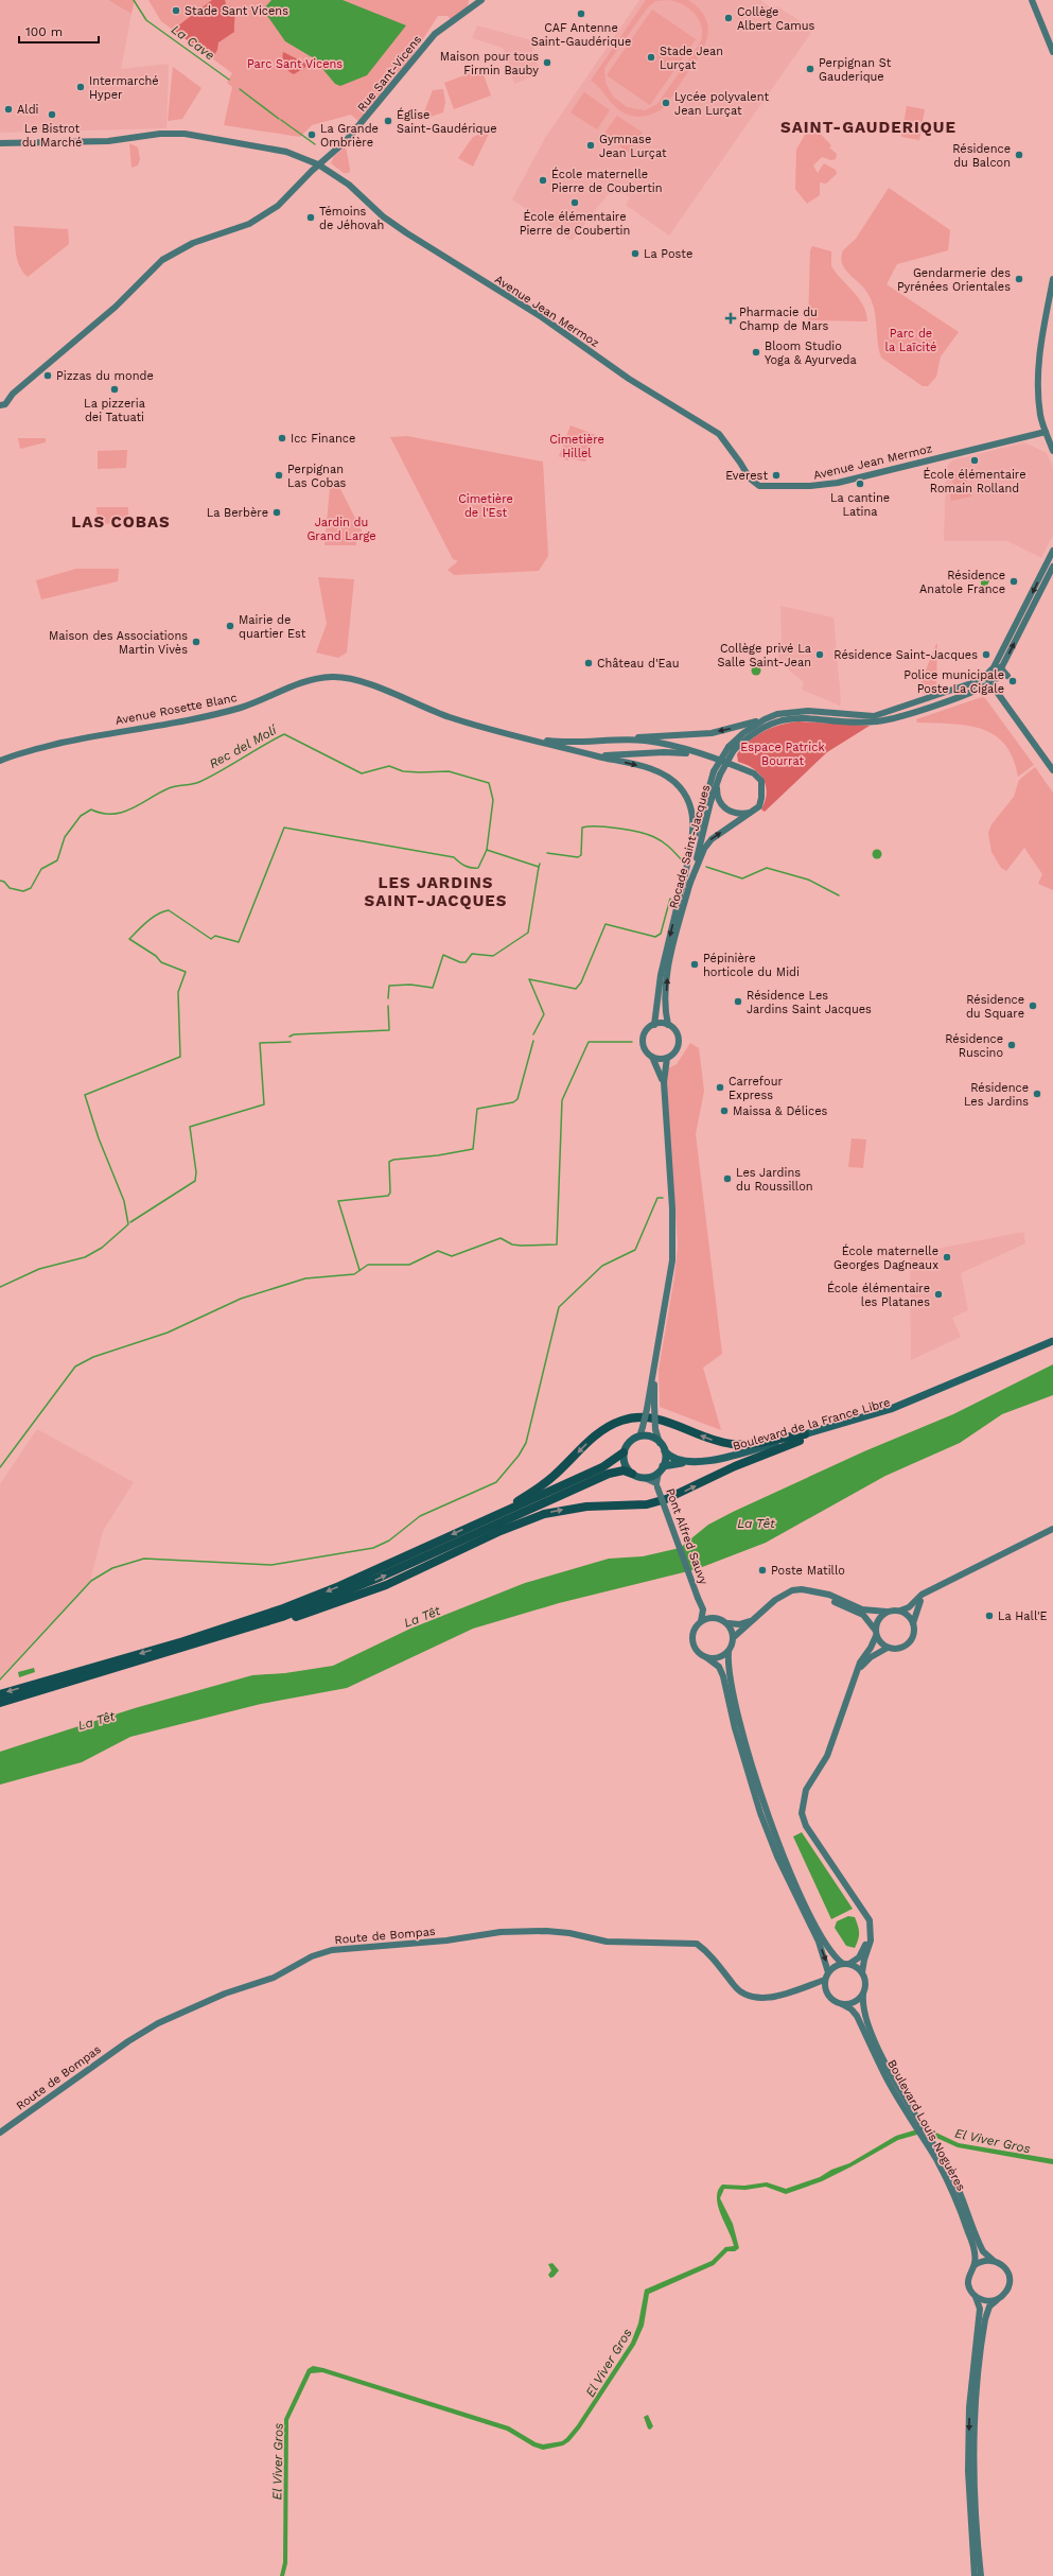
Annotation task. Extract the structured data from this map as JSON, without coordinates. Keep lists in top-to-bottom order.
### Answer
{
  "streets": {
    "main road": [
      "Rue Sant-Vicens",
      "Avenue Jean Mermoz",
      "Avenue Rosette Blanc",
      "Rocade Saint-Jacques",
      "Boulevard de la France Libre",
      "Pont Alfred Sauvy",
      "Route de Bompas",
      "Boulevard Louis Noguères"
    ]
  },
  "crossings": [
    ["Rue Sant-Vicens", "Avenue Jean Mermoz"]
  ],
  "districts": ["SAINT-GAUDERIQUE", "LAS COBAS", "LES JARDINS SAINT-JACQUES"],
  "water": [
    "La Cave",
    "Rec del Molí",
    "La Têt",
    "El Viver Gros"
  ],
  "parks": [
    "Parc Sant Vicens",
    "Parc de la Laïcité",
    "Cimetière Hillel",
    "Cimetière de l'Est",
    "Jardin du Grand Large",
    "Espace Patrick Bourrat"
  ],
  "places": {
    "other": [
      "Stade Sant Vicens",
      "CAF Antenne Saint-Gaudérique",
      "Collège Albert Camus",
      "Stade Jean Lurçat",
      "Maison pour tous Firmin Bauby",
      "Perpignan St Gauderique",
      "Intermarché Hyper",
      "Lycée polyvalent Jean Lurçat",
      "Aldi",
      "Le Bistrot du Marché",
      "Église Saint-Gaudérique",
      "La Grande Ombrière",
      "Gymnase Jean Lurçat",
      "Résidence du Balcon",
      "École maternelle Pierre de Coubertin",
      "École élémentaire Pierre de Coubertin",
      "Témoins de Jéhovah",
      "La Poste",
      "Gendarmerie des Pyrénées Orientales",
      "Bloom Studio Yoga & Ayurveda",
      "Pizzas du monde",
      "La pizzeria dei Tatuati",
      "Icc Finance",
      "École élémentaire Romain Rolland",
      "Perpignan Las Cobas",
      "Everest",
      "La cantine Latina",
      "La Berbère",
      "Résidence Anatole France",
      "Mairie de quartier Est",
      "Maison des Associations Martin Vivès",
      "Collège privé La Salle Saint-Jean",
      "Résidence Saint-Jacques",
      "Château d'Eau",
      "Police municipale Poste La Cigale",
      "Pépinière horticole du Midi",
      "Résidence Les Jardins Saint Jacques",
      "Résidence du Square",
      "Résidence Ruscino",
      "Carrefour Express",
      "Résidence Les Jardins",
      "Maissa & Délices",
      "Les Jardins du Roussillon",
      "École maternelle Georges Dagneaux",
      "École élémentaire les Platanes",
      "Poste Matillo",
      "La Hall'E"
    ],
    "health": ["Pharmacie du Champ de Mars"]
  },
  "scale_bar": "100 m"
}
